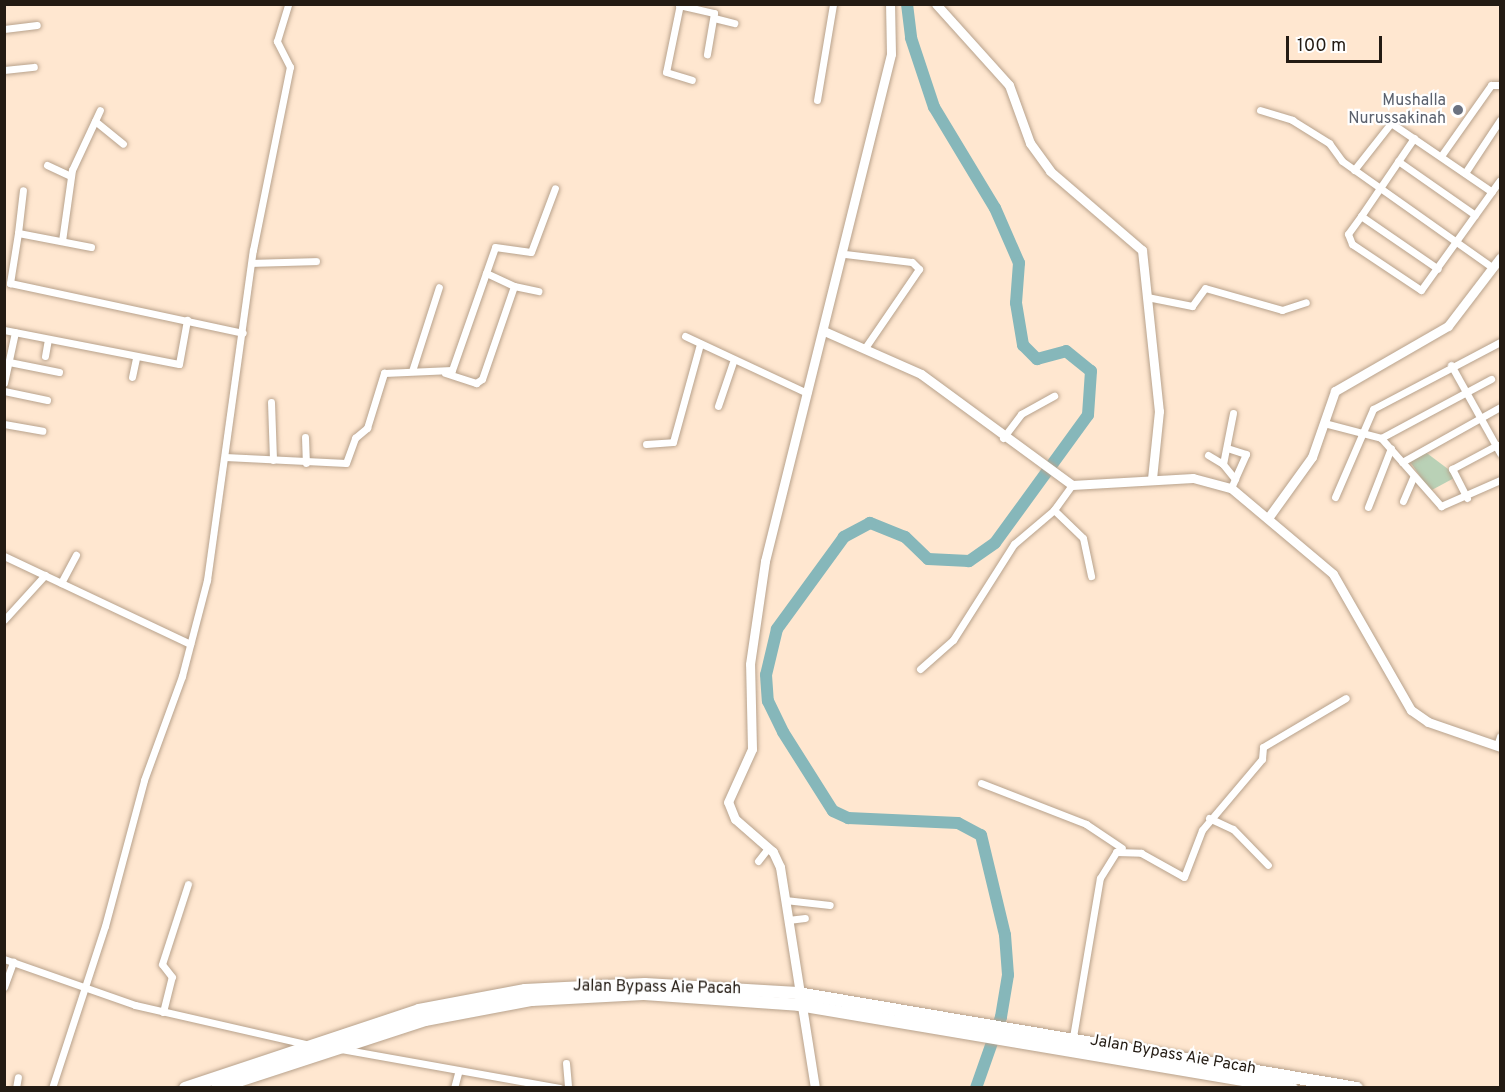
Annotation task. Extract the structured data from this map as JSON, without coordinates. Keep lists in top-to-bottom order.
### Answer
{
  "streets": {
    "highway": ["Jalan Bypass Aie Pacah"]
  },
  "places": ["Mushalla Nurussakinah"],
  "scale_bar": "100 m"
}
